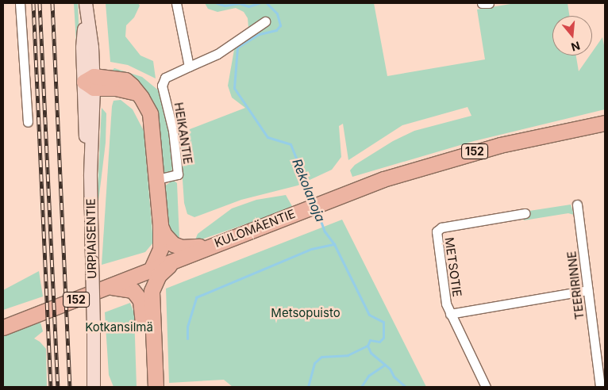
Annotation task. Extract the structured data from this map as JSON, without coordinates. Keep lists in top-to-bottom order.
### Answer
{
  "streets": {
    "main road": ["152", "KULOMÄENTIE", "URPIAISENTIE"],
    "street": ["HEIKANTIE", "METSOTIE", "TEERIRINNE"]
  },
  "water": ["Rekolanoja"],
  "parks": ["Metsopuisto", "Kotkansilmä"],
  "north": "bottom"
}
